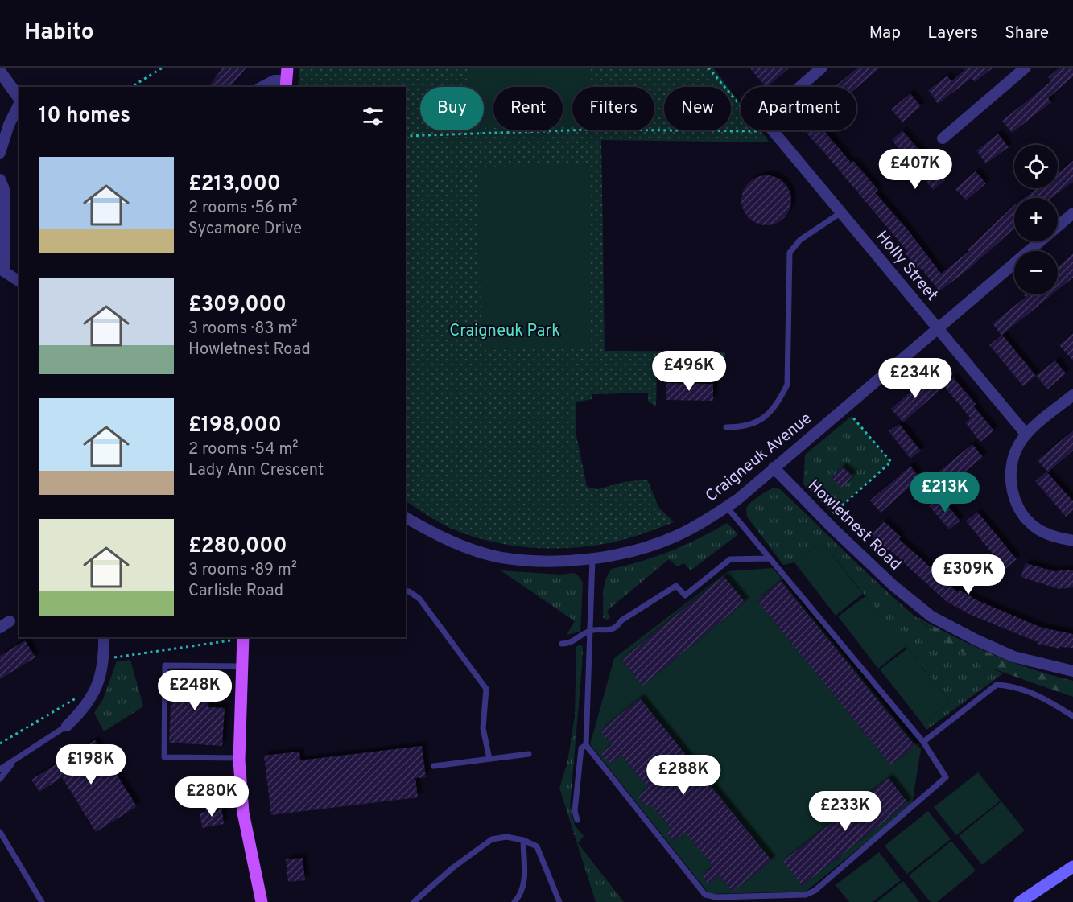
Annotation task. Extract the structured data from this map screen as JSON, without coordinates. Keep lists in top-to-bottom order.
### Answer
{
  "streets": {
    "street": ["Holly Street", "Craigneuk Avenue", "Howletnest Road"]
  },
  "crossings": [
    ["Holly Street", "Craigneuk Avenue"],
    ["Craigneuk Avenue", "Howletnest Road"]
  ],
  "parks": ["Craigneuk Park"],
  "page": {
    "header": "Habito",
    "nav": ["Map", "Layers", "Share"],
    "chip": [
      "Buy",
      "Rent",
      "Filters",
      "New",
      "Apartment"
    ],
    "heading": "10 homes",
    "map_buttons": ["+", "−"],
    "list": [
      {
        "name": "£213,000",
        "note": "2 rooms · 56 m² · Sycamore Drive"
      },
      {
        "name": "£309,000",
        "note": "3 rooms · 83 m² · Howletnest Road"
      },
      {
        "name": "£198,000",
        "note": "2 rooms · 54 m² · Lady Ann Crescent"
      },
      {
        "name": "£280,000",
        "note": "3 rooms · 89 m² · Carlisle Road"
      }
    ],
    "price": [
      "£407K",
      "£496K",
      "£234K",
      "£213K",
      "£309K",
      "£248K",
      "£198K",
      "£288K",
      "£280K",
      "£233K"
    ]
  }
}
